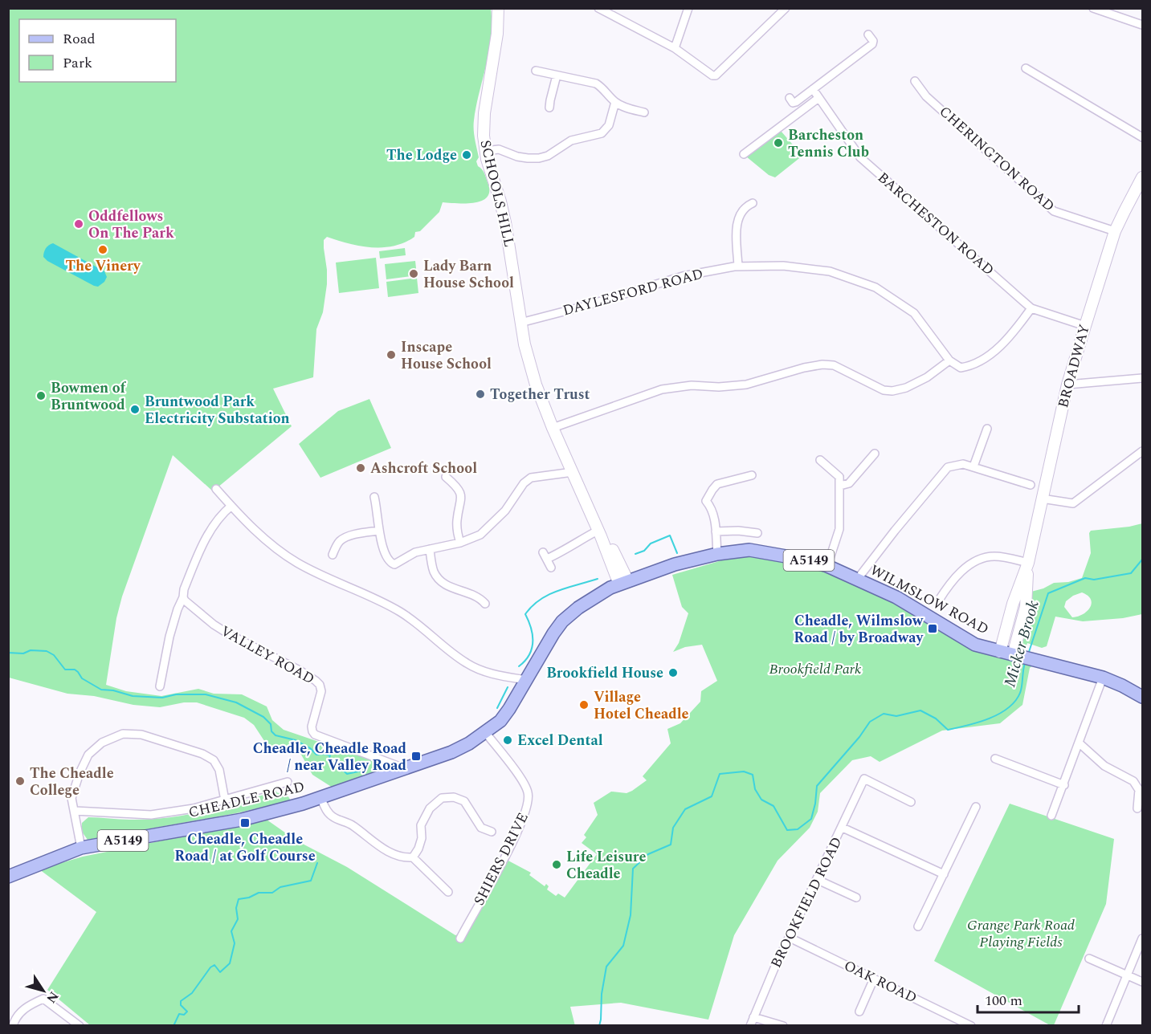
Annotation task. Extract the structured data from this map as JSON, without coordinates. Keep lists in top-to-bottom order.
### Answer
{
  "streets": {
    "main road": ["A5149", "WILMSLOW ROAD", "CHEADLE ROAD"],
    "street": [
      "CHERINGTON ROAD",
      "SCHOOLS HILL",
      "BARCHESTON ROAD",
      "DAYLESFORD ROAD",
      "BROADWAY",
      "VALLEY ROAD",
      "SHIERS DRIVE",
      "BROOKFIELD ROAD",
      "OAK ROAD"
    ]
  },
  "crossings": [
    ["CHERINGTON ROAD", "BROADWAY"],
    ["SCHOOLS HILL", "DAYLESFORD ROAD"],
    ["SCHOOLS HILL", "WILMSLOW ROAD"],
    ["BARCHESTON ROAD", "BROADWAY"],
    ["BROADWAY", "WILMSLOW ROAD"],
    ["WILMSLOW ROAD", "CHEADLE ROAD"],
    ["WILMSLOW ROAD", "SHIERS DRIVE"],
    ["VALLEY ROAD", "CHEADLE ROAD"],
    ["CHEADLE ROAD", "SHIERS DRIVE"],
    ["BROOKFIELD ROAD", "OAK ROAD"]
  ],
  "water": ["Micker Brook"],
  "parks": ["Brookfield Park", "Grange Park Road Playing Fields"],
  "places": {
    "other": [
      "Barcheston Tennis Club",
      "The Lodge",
      "Oddfellows On The Park",
      "The Vinery",
      "Lady Barn House School",
      "Inscape House School",
      "Together Trust",
      "Bowmen of Bruntwood",
      "Bruntwood Park Electricity Substation",
      "Ashcroft School",
      "Brookfield House",
      "Village Hotel Cheadle",
      "Excel Dental",
      "The Cheadle College",
      "Life Leisure Cheadle"
    ],
    "transit": ["Cheadle, Wilmslow Road / by Broadway", "Cheadle, Cheadle Road / near Valley Road", "Cheadle, Cheadle Road / at Golf Course"]
  },
  "legend": ["Road", "Park"],
  "scale_bar": "100 m",
  "north": "bottom right"
}
